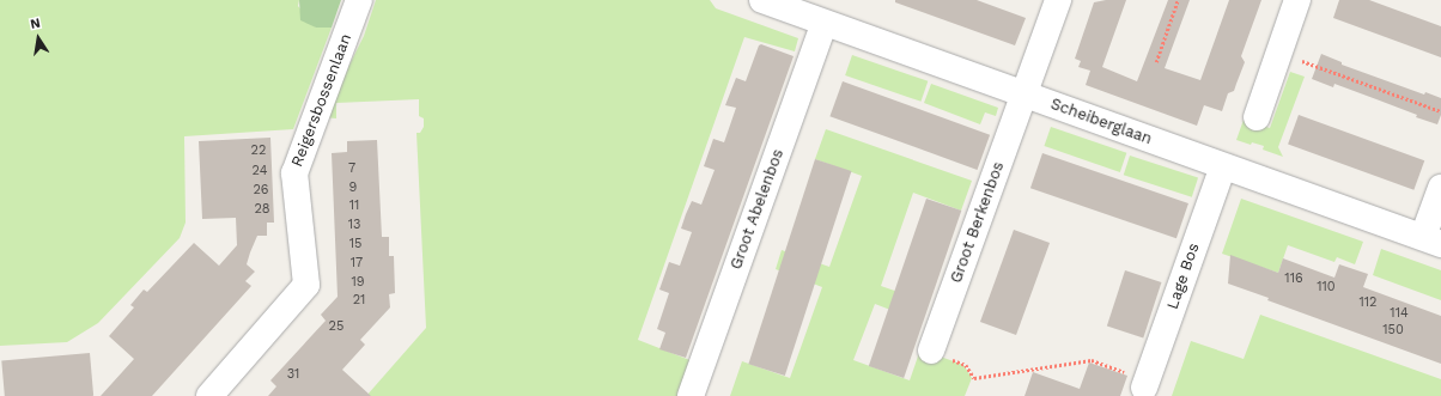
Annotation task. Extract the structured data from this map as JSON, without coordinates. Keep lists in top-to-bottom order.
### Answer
{
  "streets": {
    "street": [
      "Reigersbossenlaan",
      "Scheiberglaan",
      "Groot Abelenbos",
      "Groot Berkenbos",
      "Lage Bos"
    ]
  },
  "crossings": [
    ["Scheiberglaan", "Groot Abelenbos"],
    ["Scheiberglaan", "Groot Berkenbos"],
    ["Scheiberglaan", "Lage Bos"]
  ],
  "house_numbers": [
    "22",
    "7",
    "24",
    "9",
    "26",
    "11",
    "28",
    "13",
    "15",
    "17",
    "116",
    "19",
    "110",
    "21",
    "112",
    "114",
    "25",
    "150",
    "31"
  ],
  "north": "top"
}
